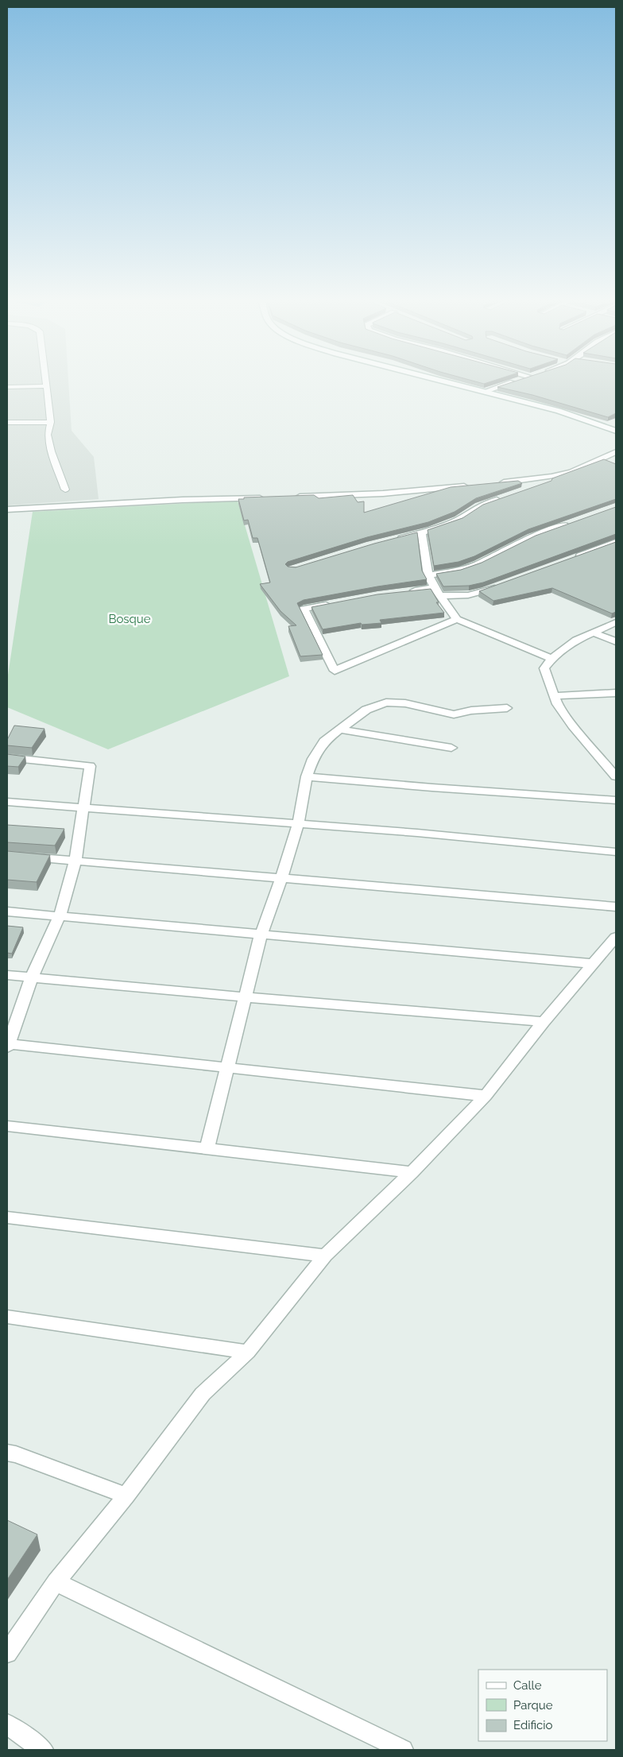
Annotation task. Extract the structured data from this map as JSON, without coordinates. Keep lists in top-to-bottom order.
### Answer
{
  "parks": ["Bosque"],
  "legend": ["Calle", "Parque", "Edificio"]
}
